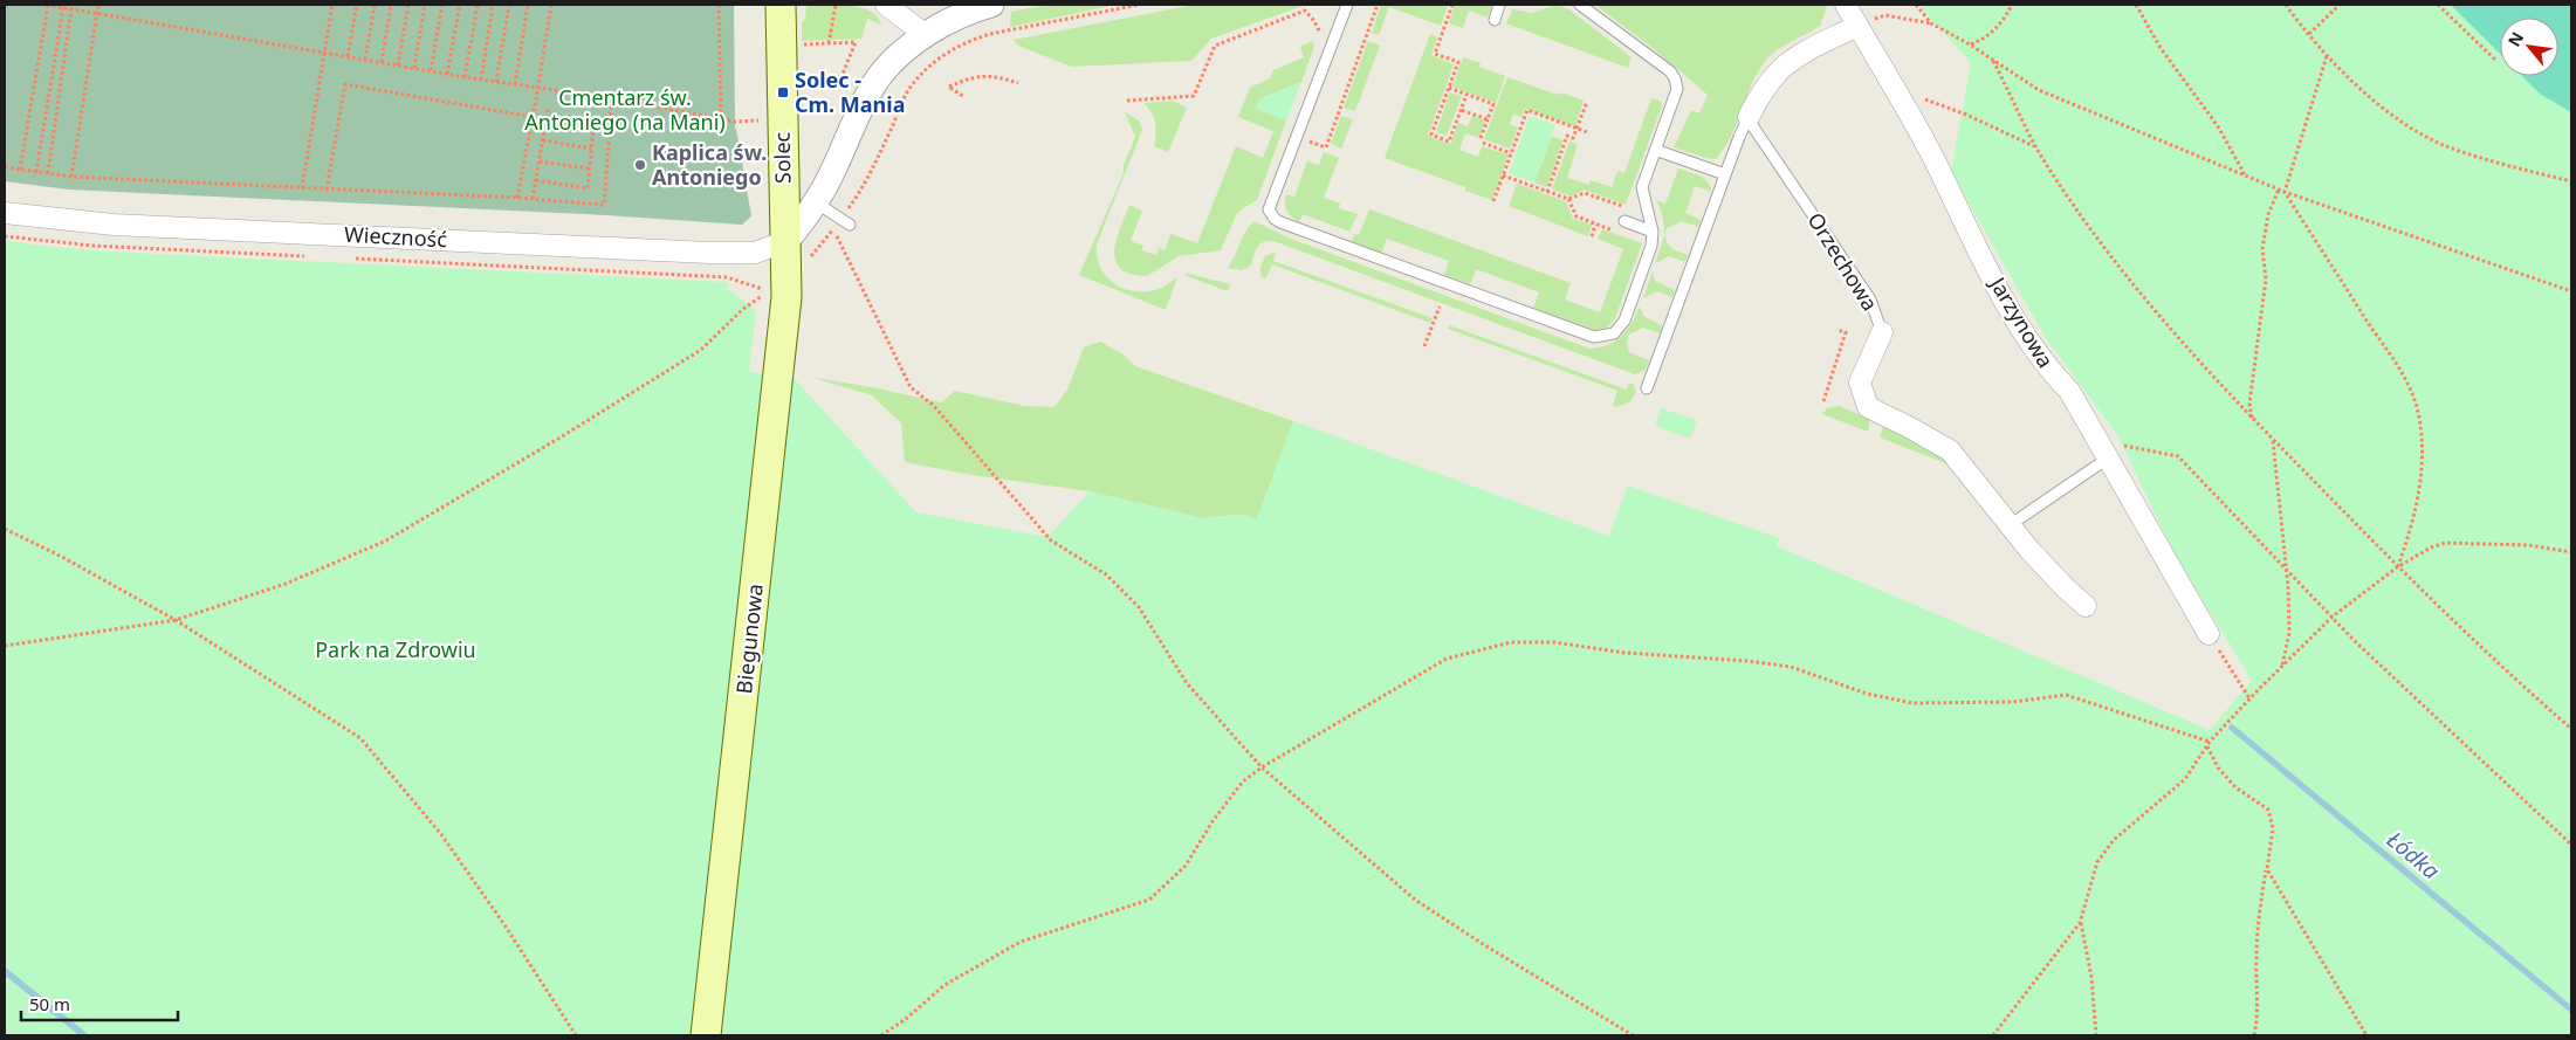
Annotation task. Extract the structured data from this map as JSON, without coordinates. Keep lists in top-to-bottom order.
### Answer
{
  "streets": {
    "main road": ["Solec", "Biegunowa"],
    "street": ["Wieczność", "Orzechowa", "Jarzynowa"]
  },
  "crossings": [
    ["Solec", "Wieczność"],
    ["Solec", "Biegunowa"],
    ["Wieczność", "Biegunowa"]
  ],
  "water": ["Łódka"],
  "parks": ["Cmentarz św. Antoniego (na Mani)", "Park na Zdrowiu"],
  "places": {
    "transit": ["Solec - Cm. Mania"],
    "other": ["Kaplica św. Antoniego"]
  },
  "scale_bar": "50 m",
  "north": "top left"
}
